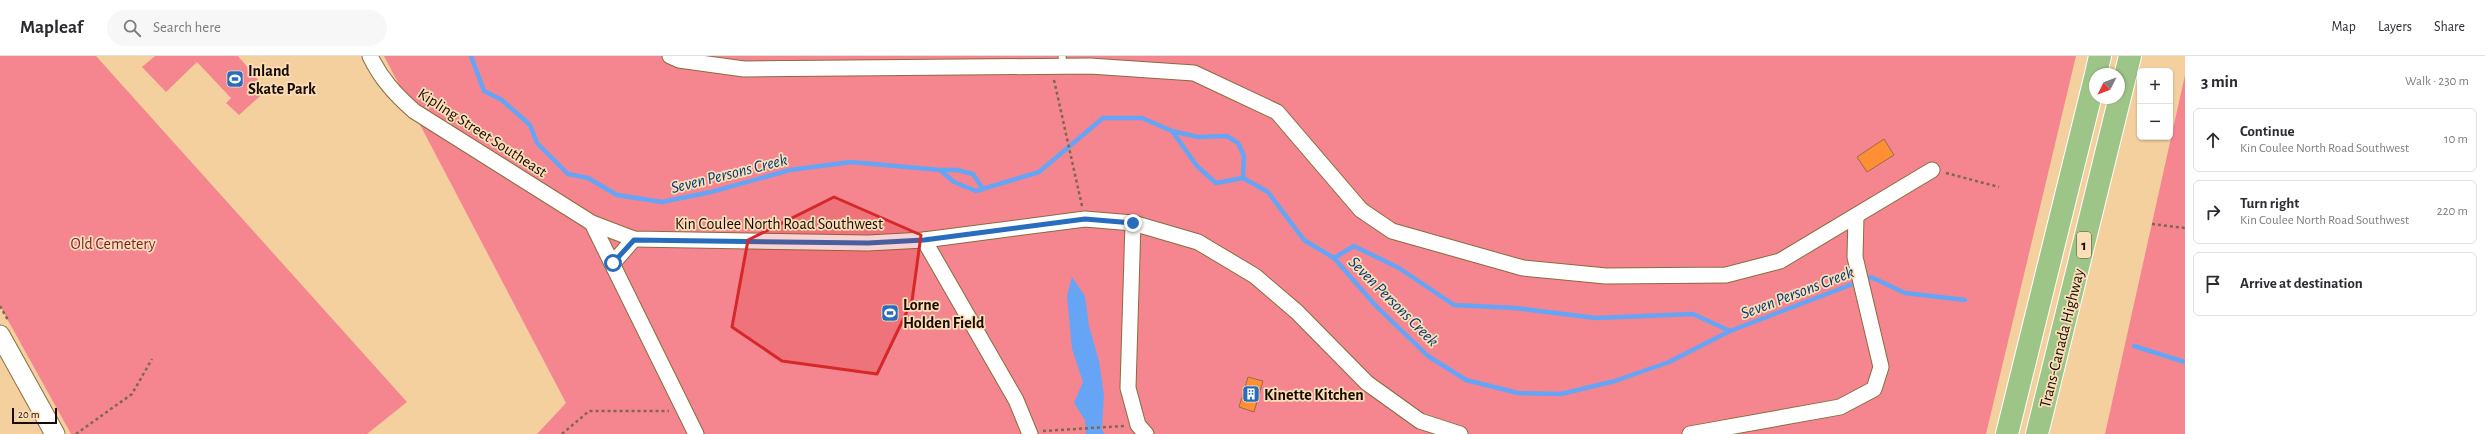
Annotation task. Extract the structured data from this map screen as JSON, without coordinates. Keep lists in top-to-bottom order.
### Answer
{
  "streets": {
    "highway": ["1", "Trans-Canada Highway"],
    "street": ["Kipling Street Southeast", "Kin Coulee North Road Southwest"]
  },
  "crossings": [
    ["Kipling Street Southeast", "Kin Coulee North Road Southwest"]
  ],
  "water": ["Seven Persons Creek"],
  "parks": ["Old Cemetery"],
  "places": {
    "sports": ["Inland Skate Park", "Lorne Holden Field"],
    "building": ["Kinette Kitchen"]
  },
  "scale_bar": "20 m",
  "north": "bottom left",
  "page": {
    "header": "Mapleaf",
    "search": "Search here",
    "nav": ["Map", "Layers", "Share"],
    "heading": ["3 min", "Walk · 230 m"],
    "map_buttons": ["+", "−"],
    "list": [
      ["Continue", "Kin Coulee North Road Southwest", "10 m"],
      ["Turn right", "Kin Coulee North Road Southwest", "220 m"],
      "Arrive at destination"
    ],
    "scale": "20 m"
  }
}
